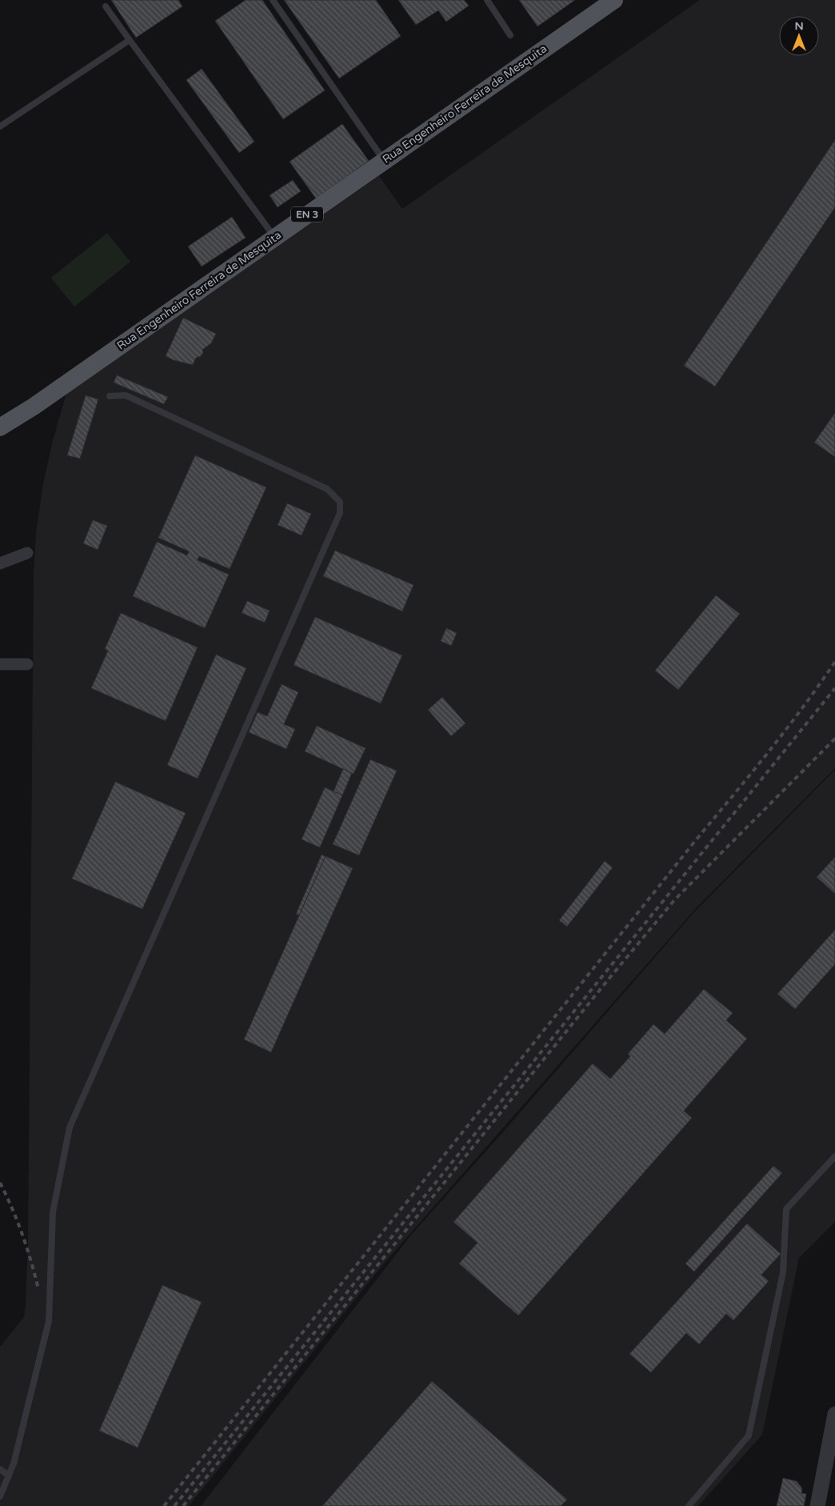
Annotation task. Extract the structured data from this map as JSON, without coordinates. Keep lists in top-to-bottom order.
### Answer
{
  "streets": {
    "main road": ["Rua Engenheiro Ferreira de Mesquita", "EN 3"]
  },
  "north": "top"
}
